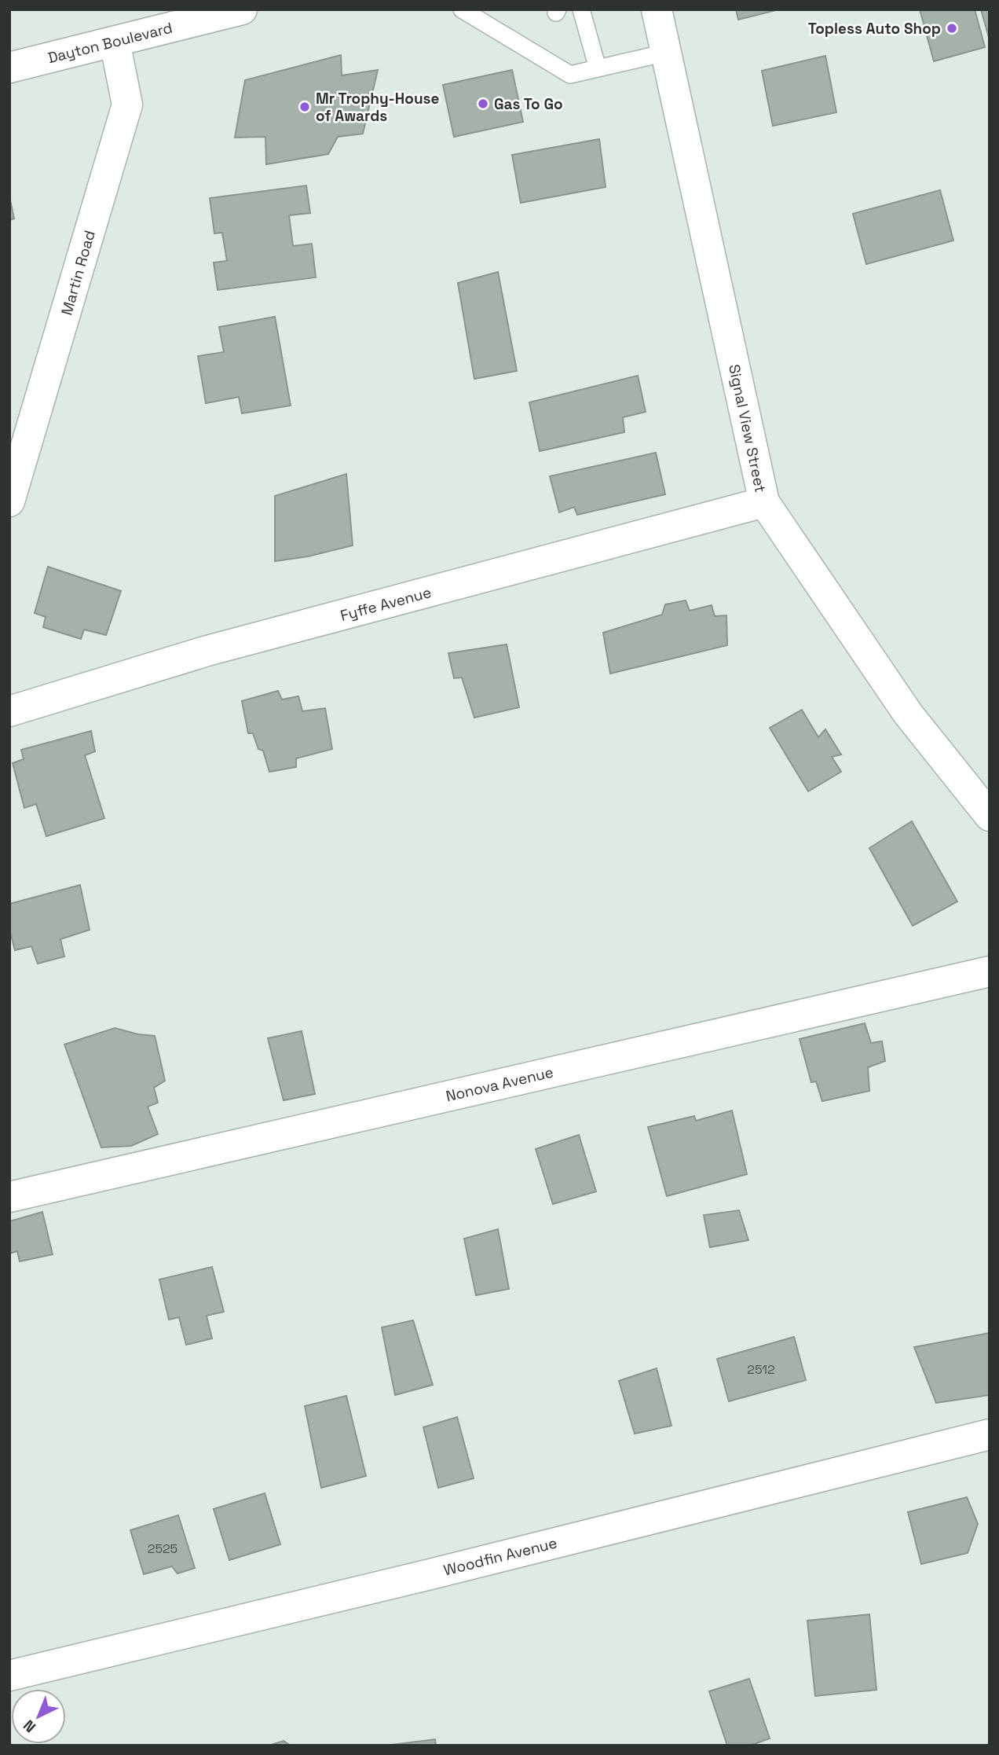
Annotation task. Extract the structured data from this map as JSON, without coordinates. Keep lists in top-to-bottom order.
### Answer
{
  "streets": {
    "street": [
      "Dayton Boulevard",
      "Martin Road",
      "Signal View Street",
      "Fyffe Avenue",
      "Nonova Avenue",
      "Woodfin Avenue"
    ]
  },
  "crossings": [
    ["Dayton Boulevard", "Martin Road"],
    ["Signal View Street", "Fyffe Avenue"]
  ],
  "places": ["Topless Auto Shop", "Gas To Go", "Mr Trophy-House of Awards"],
  "house_numbers": ["2512", "2525"],
  "north": "bottom left"
}
